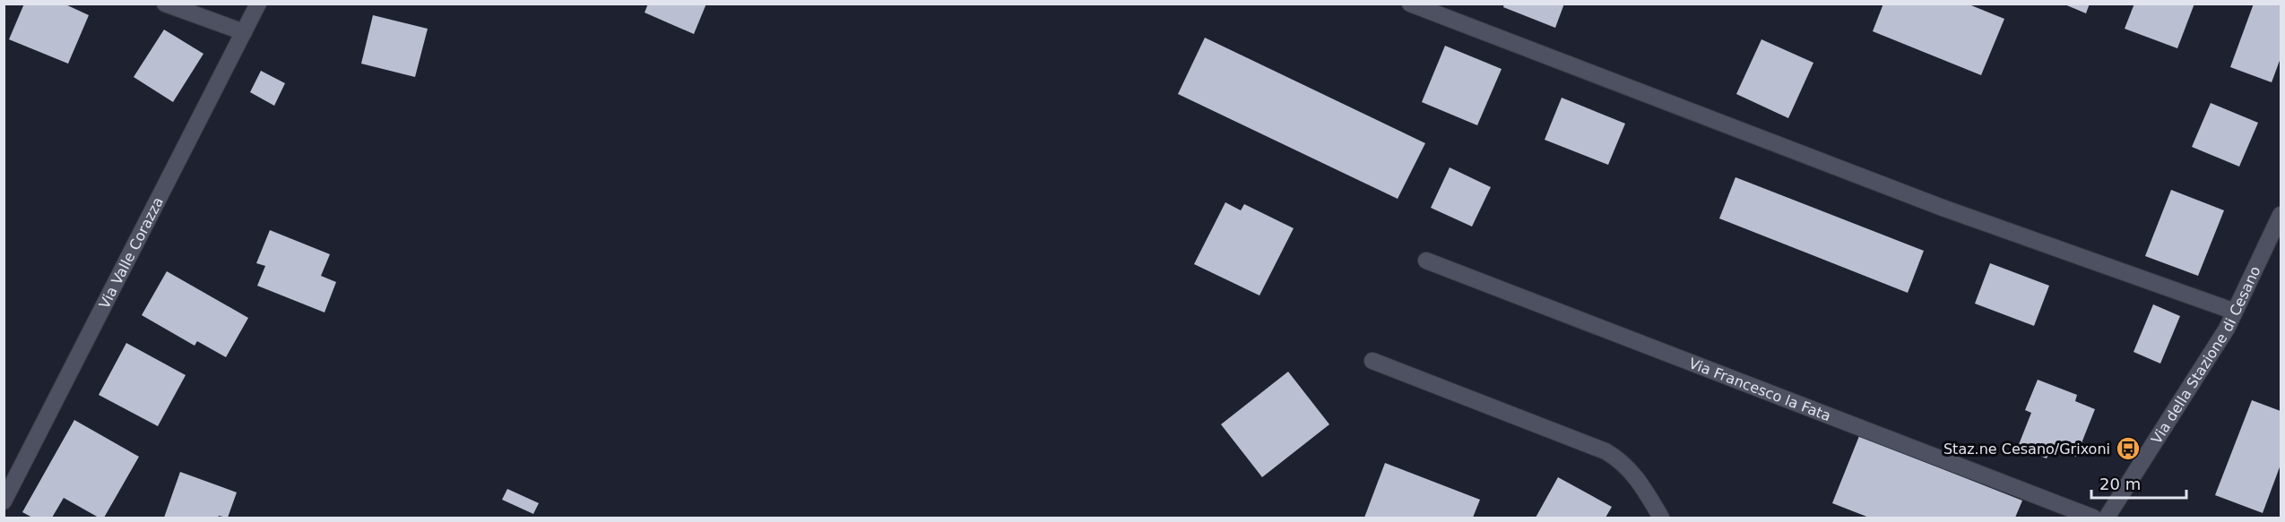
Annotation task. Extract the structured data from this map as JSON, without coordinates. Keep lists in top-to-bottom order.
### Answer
{
  "streets": {
    "street": ["Via Valle Corazza", "Via della Stazione di Cesano", "Via Francesco la Fata"]
  },
  "places": {
    "bus stop": ["Staz.ne Cesano/Grixoni"]
  },
  "scale_bar": "20 m"
}
